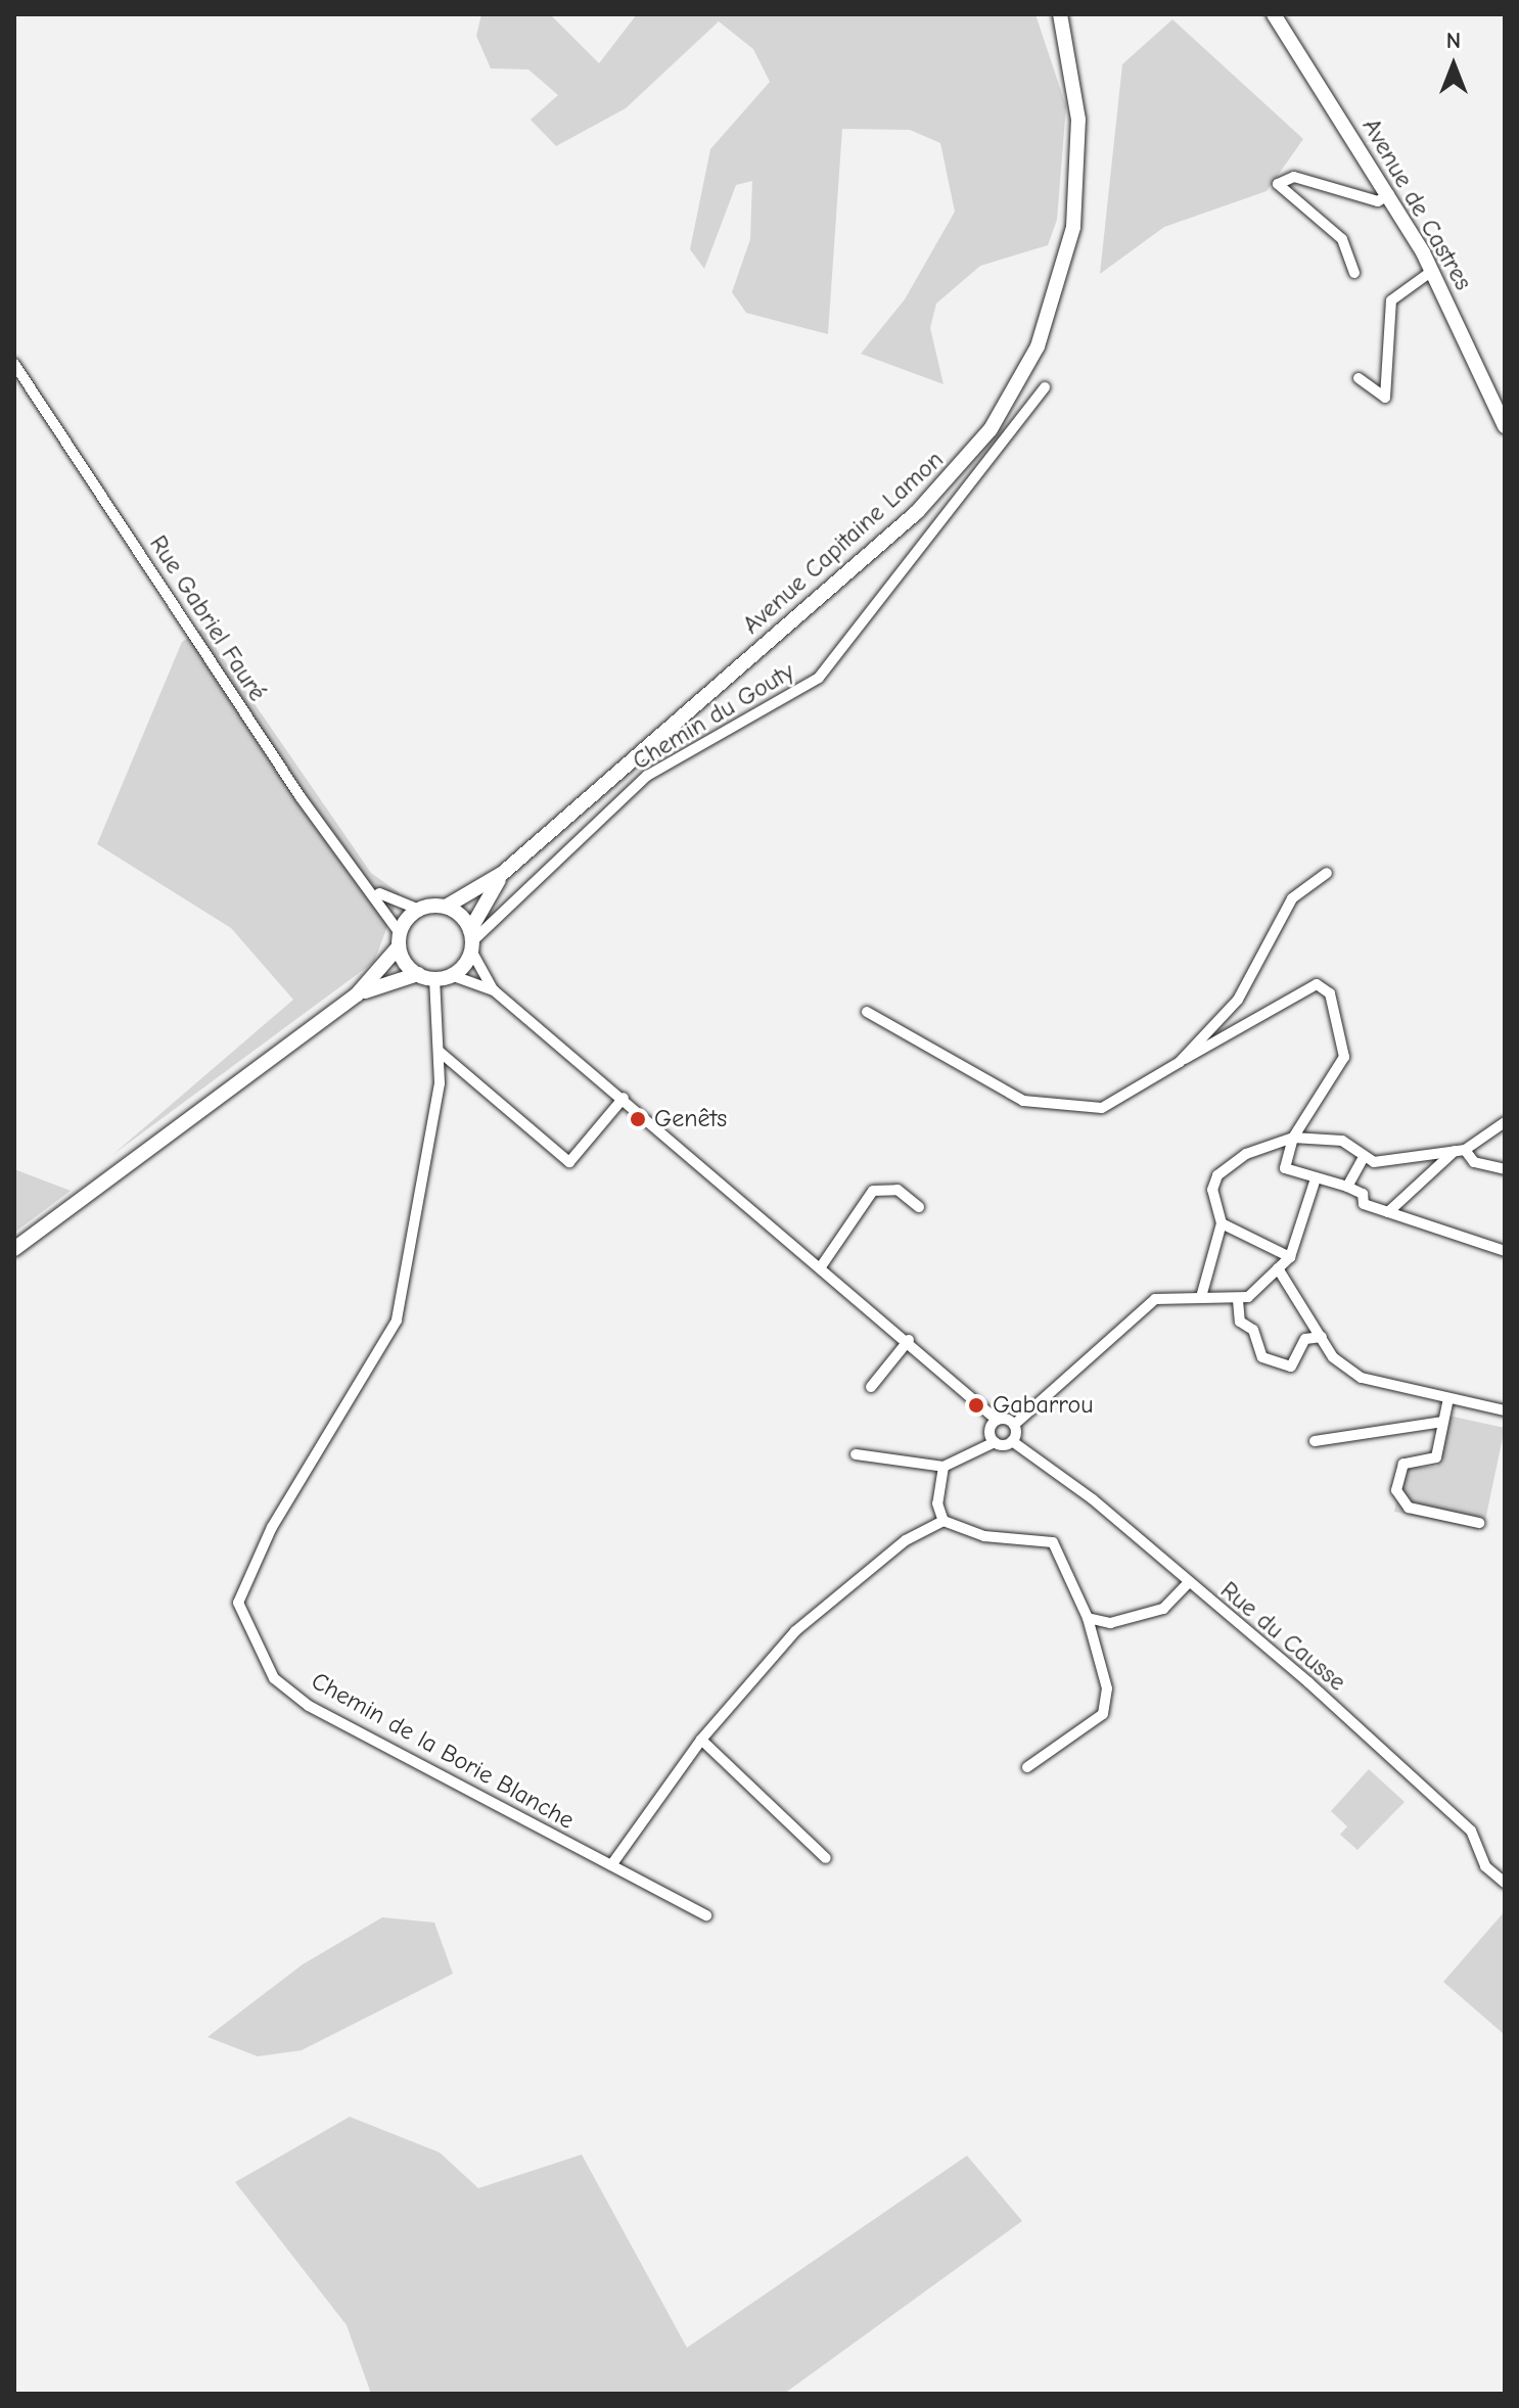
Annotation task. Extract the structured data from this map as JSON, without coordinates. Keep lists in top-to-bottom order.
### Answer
{
  "streets": {
    "main road": ["Avenue de Castres", "Avenue Capitaine Lamon"],
    "street": [
      "Rue Gabriel Fauré",
      "Chemin du Gouty",
      "Rue du Causse",
      "Chemin de la Borie Blanche"
    ]
  },
  "crossings": [
    ["Avenue Capitaine Lamon", "Rue Gabriel Fauré"],
    ["Avenue Capitaine Lamon", "Chemin du Gouty"],
    ["Avenue Capitaine Lamon", "Chemin de la Borie Blanche"],
    ["Rue Gabriel Fauré", "Chemin du Gouty"],
    ["Rue Gabriel Fauré", "Chemin de la Borie Blanche"],
    ["Chemin du Gouty", "Chemin de la Borie Blanche"]
  ],
  "places": ["Genêts", "Gabarrou"],
  "north": "top"
}
